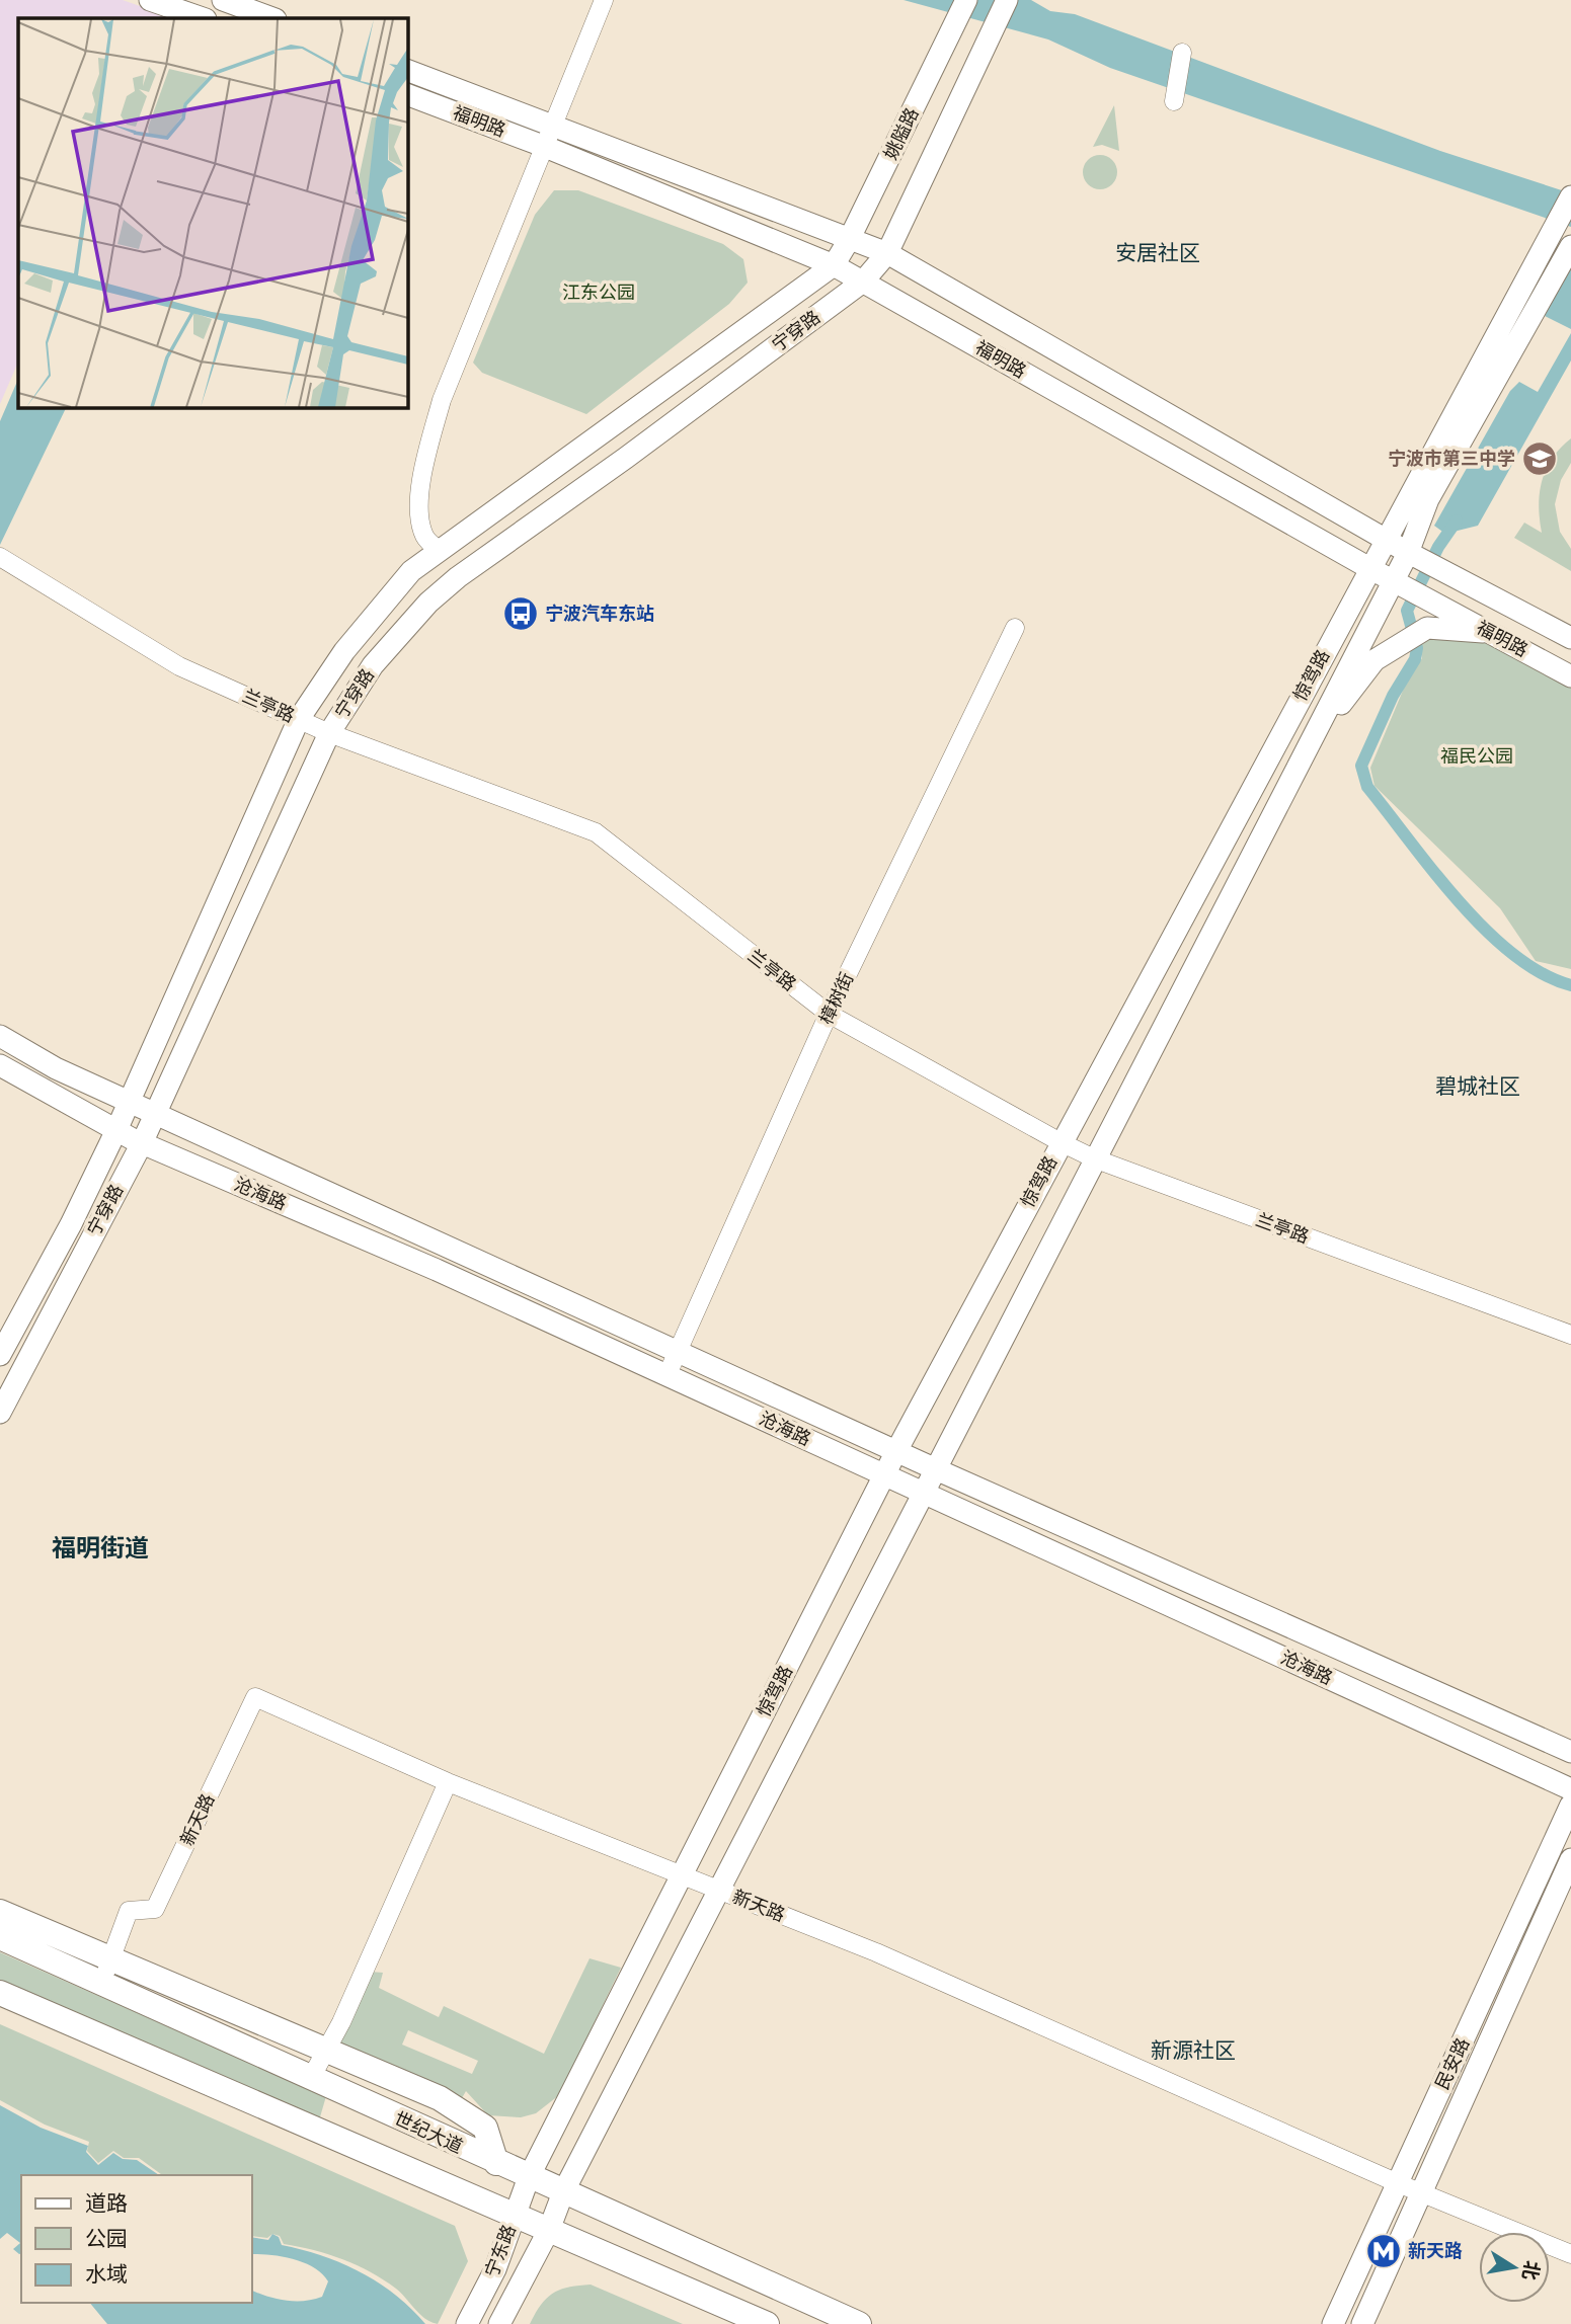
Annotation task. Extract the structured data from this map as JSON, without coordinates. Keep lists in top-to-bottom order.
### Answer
{
  "streets": {
    "highway": ["世纪大道"],
    "main road": [
      "福明路",
      "姚隘路",
      "宁穿路",
      "惊驾路",
      "沧海路",
      "民安路",
      "宁东路"
    ],
    "street": ["兰亭路", "樟树街", "新天路"]
  },
  "crossings": [
    ["福明路", "姚隘路"],
    ["福明路", "宁穿路"],
    ["福明路", "惊驾路"],
    ["姚隘路", "宁穿路"],
    ["宁穿路", "兰亭路"],
    ["宁穿路", "沧海路"],
    ["惊驾路", "兰亭路"],
    ["惊驾路", "沧海路"],
    ["惊驾路", "新天路"],
    ["惊驾路", "世纪大道"],
    ["惊驾路", "宁东路"],
    ["兰亭路", "樟树街"],
    ["樟树街", "沧海路"],
    ["新天路", "民安路"],
    ["新天路", "世纪大道"],
    ["世纪大道", "宁东路"]
  ],
  "districts": [
    "安居社区",
    "碧城社区",
    "福明街道",
    "新源社区"
  ],
  "parks": ["江东公园", "福民公园"],
  "places": {
    "school or university": ["宁波市第三中学"],
    "bus stop": ["宁波汽车东站"],
    "metro station": ["新天路"]
  },
  "legend": ["道路", "公园", "水域"],
  "north": "right"
}
